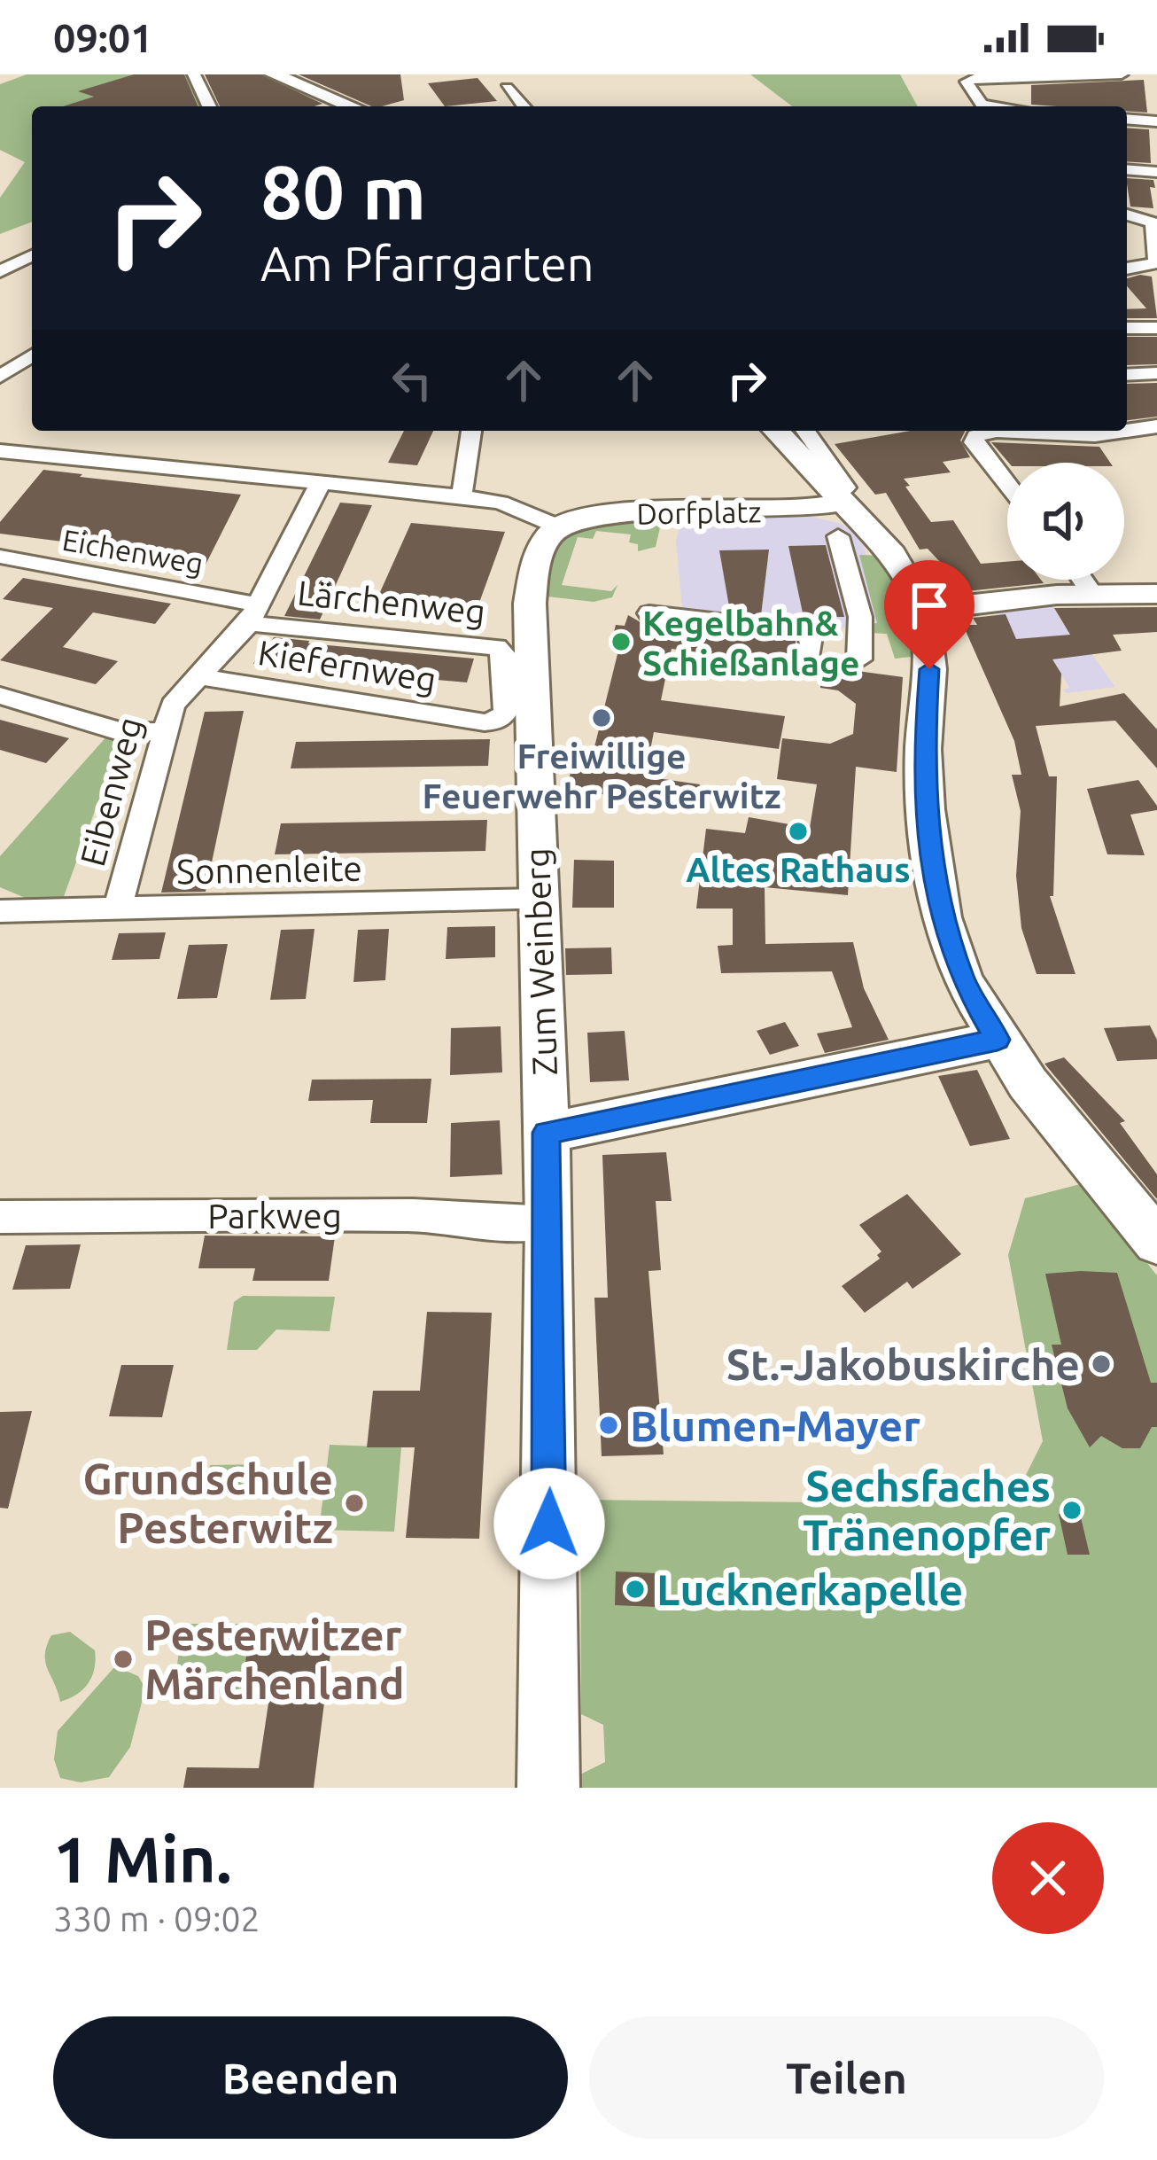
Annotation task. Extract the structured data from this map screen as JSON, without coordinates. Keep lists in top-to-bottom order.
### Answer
{
  "streets": {
    "street": [
      "Dorfplatz",
      "Eichenweg",
      "Lärchenweg",
      "Kiefernweg",
      "Eibenweg",
      "Sonnenleite",
      "Zum Weinberg",
      "Parkweg"
    ]
  },
  "crossings": [
    ["Dorfplatz", "Zum Weinberg"],
    ["Eichenweg", "Lärchenweg"],
    ["Eichenweg", "Eibenweg"],
    ["Lärchenweg", "Kiefernweg"],
    ["Lärchenweg", "Eibenweg"],
    ["Kiefernweg", "Eibenweg"],
    ["Eibenweg", "Sonnenleite"],
    ["Sonnenleite", "Zum Weinberg"],
    ["Zum Weinberg", "Parkweg"]
  ],
  "places": [
    "Kegelbahn& Schießanlage",
    "Freiwillige Feuerwehr Pesterwitz",
    "Altes Rathaus",
    "St.-Jakobuskirche",
    "Blumen-Mayer",
    "Grundschule Pesterwitz",
    "Sechsfaches Tränenopfer",
    "Lucknerkapelle",
    "Pesterwitzer Märchenland"
  ],
  "page": {
    "status": "09:01",
    "turn": ["80 m", "Am Pfarrgarten"],
    "heading": ["1 Min.", "330 m · 09:02"],
    "buttons": ["Beenden", "Teilen"]
  }
}
